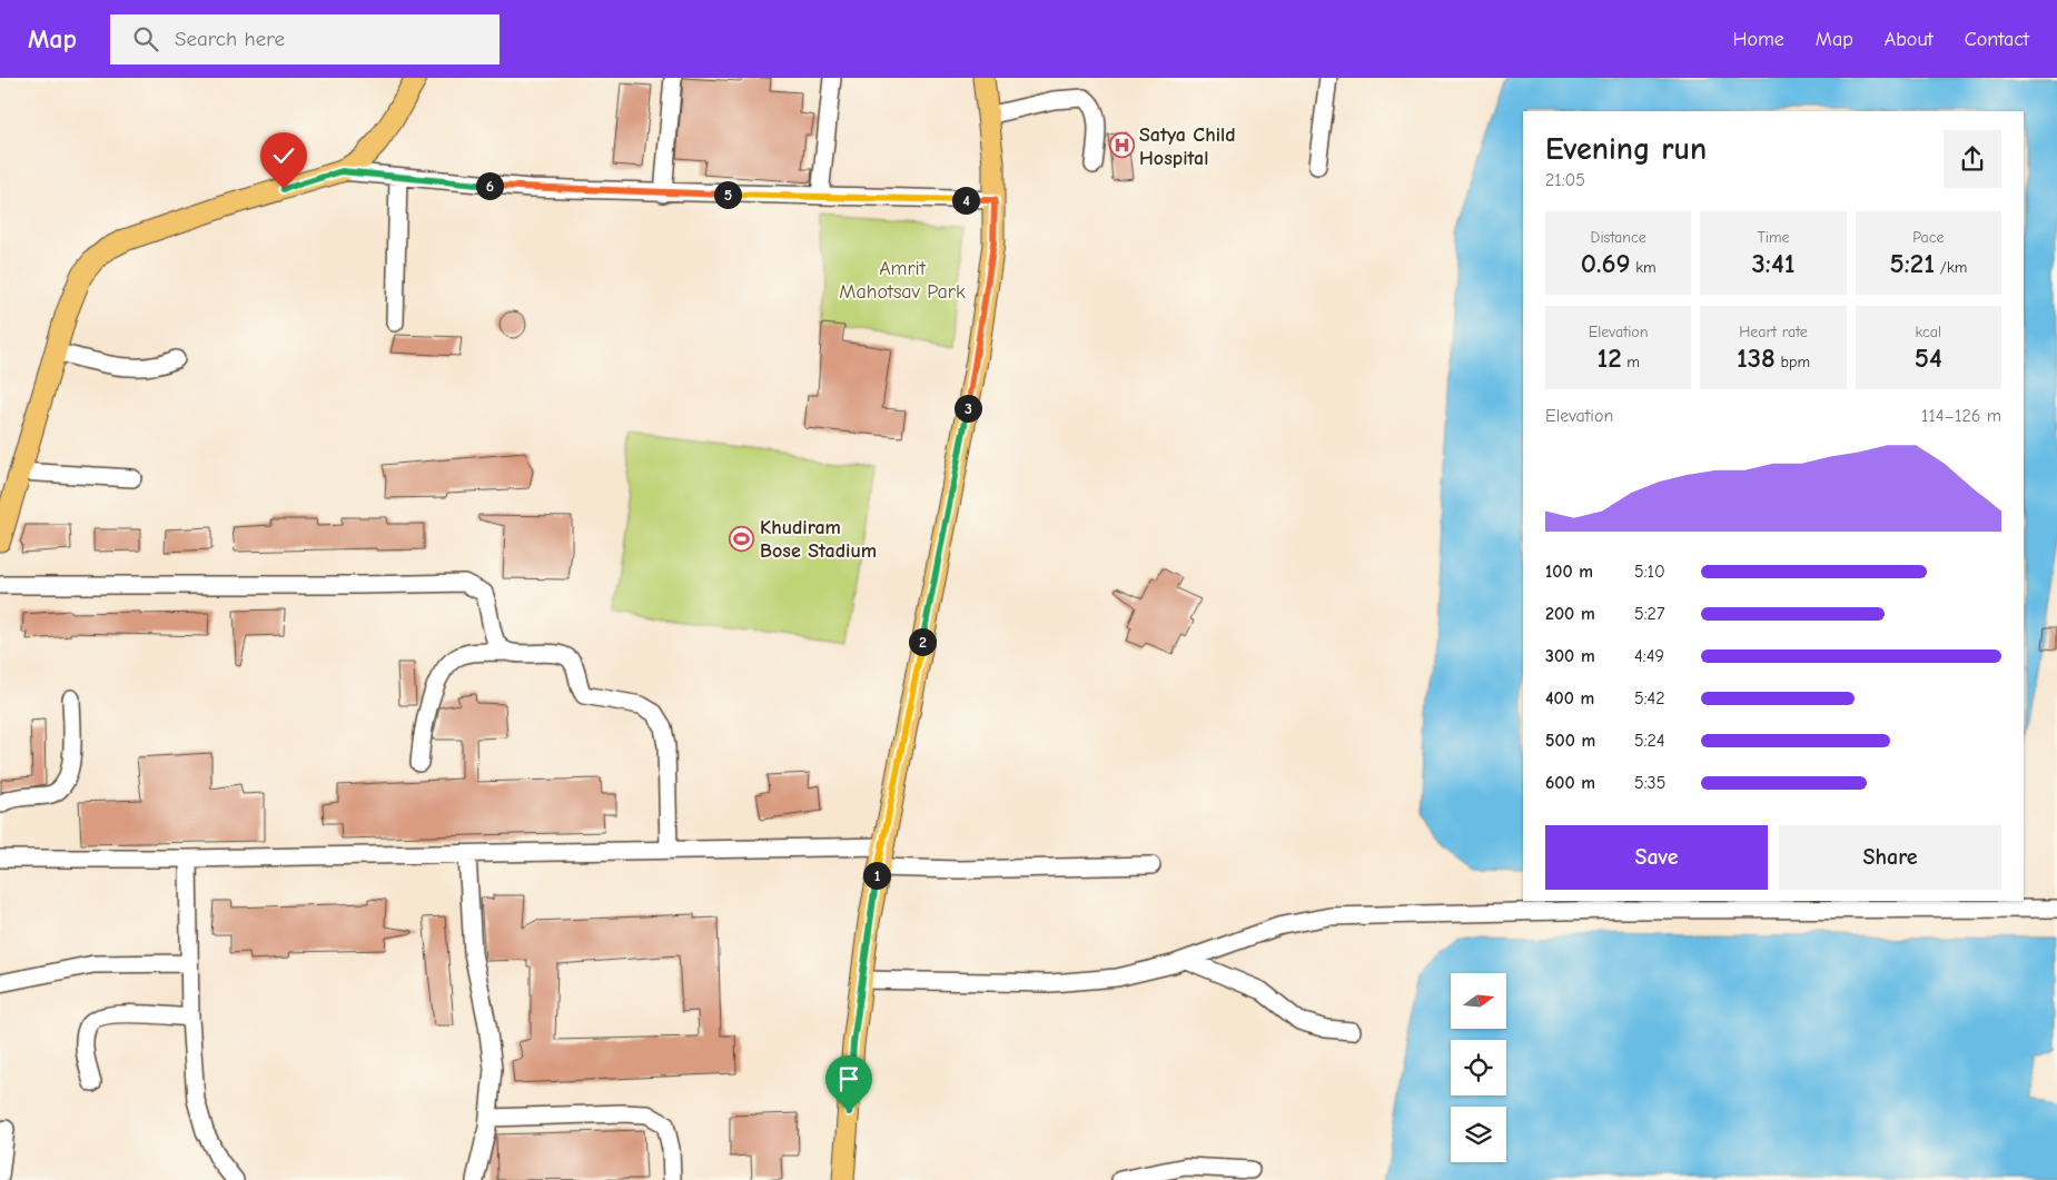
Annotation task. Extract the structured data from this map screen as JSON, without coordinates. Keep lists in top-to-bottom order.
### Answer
{
  "parks": ["Amrit Mahotsav Park"],
  "places": {
    "hospital": ["Satya Child Hospital"],
    "sports": ["Khudiram Bose Stadium"]
  },
  "north": "right",
  "page": {
    "header": "Map",
    "search": "Search here",
    "nav": [
      "Home",
      "Map",
      "About",
      "Contact"
    ],
    "heading": ["Evening run", "21:05"],
    "pins": [
      "6",
      "5",
      "4",
      "3",
      "2",
      "1"
    ],
    "stats": [
      ["Distance", "0.69 km"],
      ["Time", "3:41"],
      ["Pace", "5:21 /km"],
      ["Elevation", "12 m"],
      ["Heart rate", "138 bpm"],
      ["kcal", "54"]
    ],
    "chart": ["Elevation", "114–126 m"],
    "list": [
      {
        "name": "100 m",
        "note": "5:10"
      },
      {
        "name": "200 m",
        "note": "5:27"
      },
      {
        "name": "300 m",
        "note": "4:49"
      },
      {
        "name": "400 m",
        "note": "5:42"
      },
      {
        "name": "500 m",
        "note": "5:24"
      },
      {
        "name": "600 m",
        "note": "5:35"
      }
    ],
    "buttons": ["Save", "Share"]
  }
}
